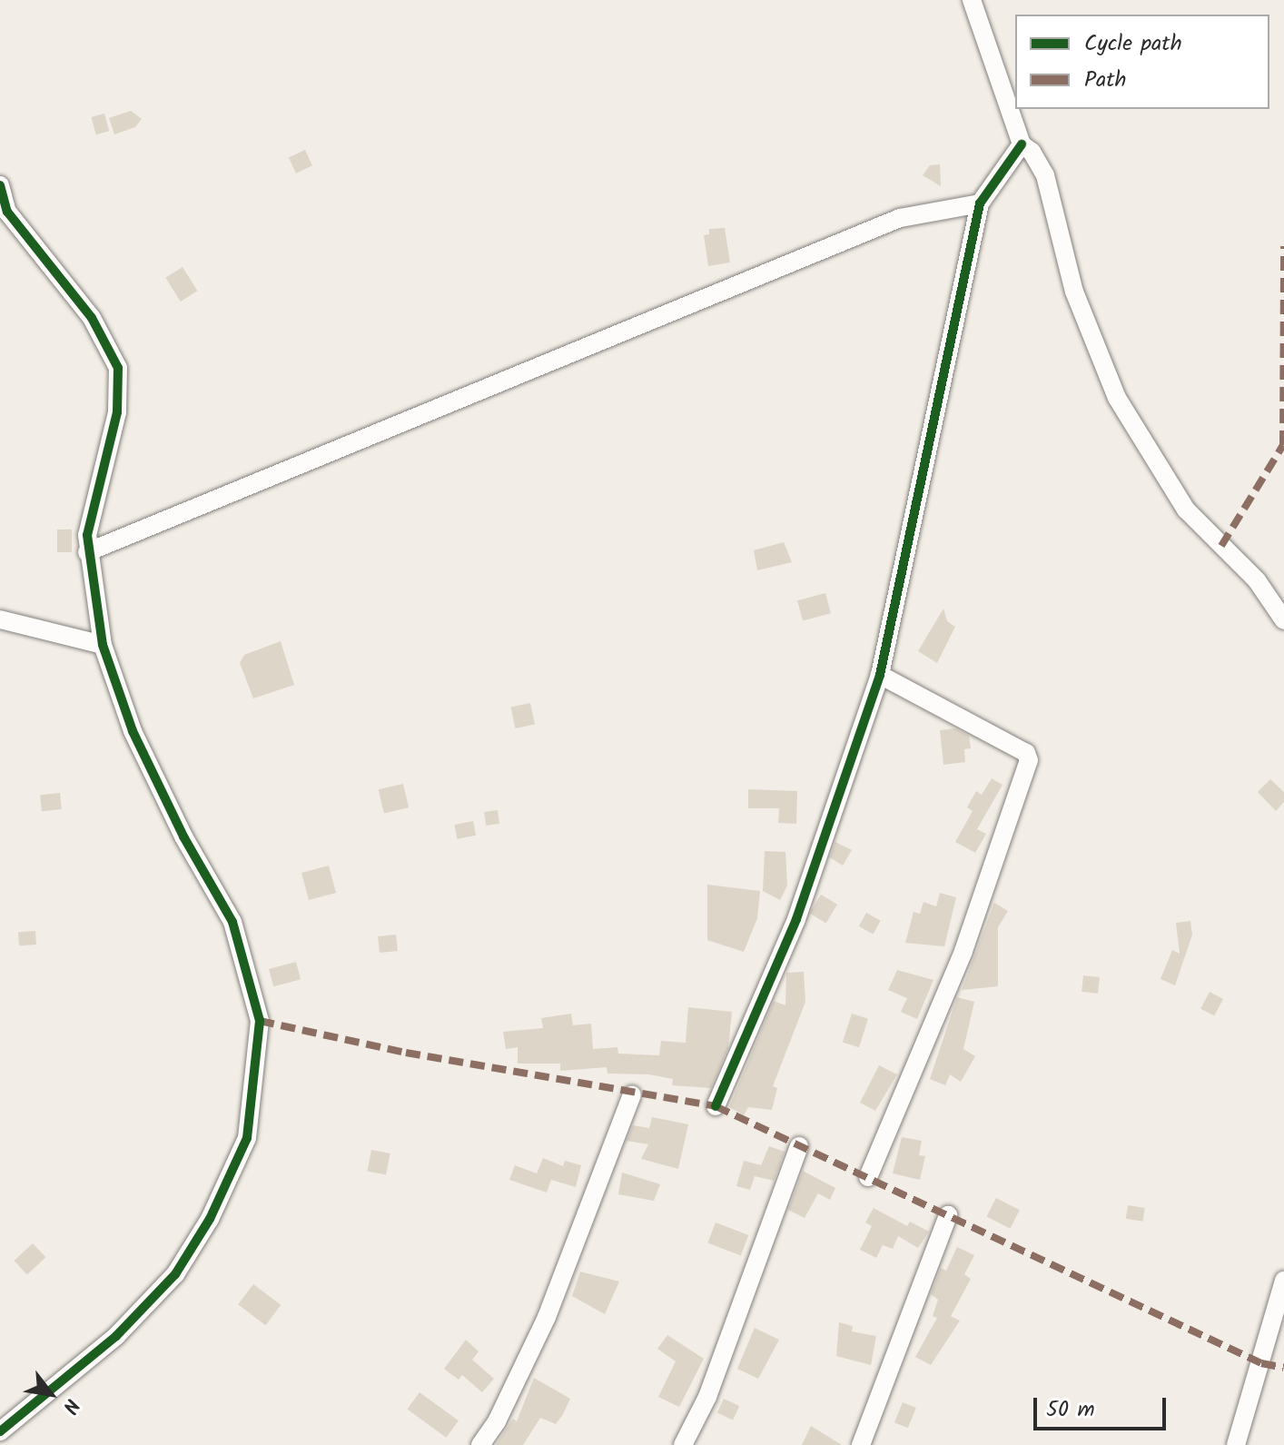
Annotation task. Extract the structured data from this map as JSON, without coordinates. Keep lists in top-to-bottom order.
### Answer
{
  "legend": ["Cycle path", "Path"],
  "scale_bar": "50 m",
  "north": "bottom right"
}
